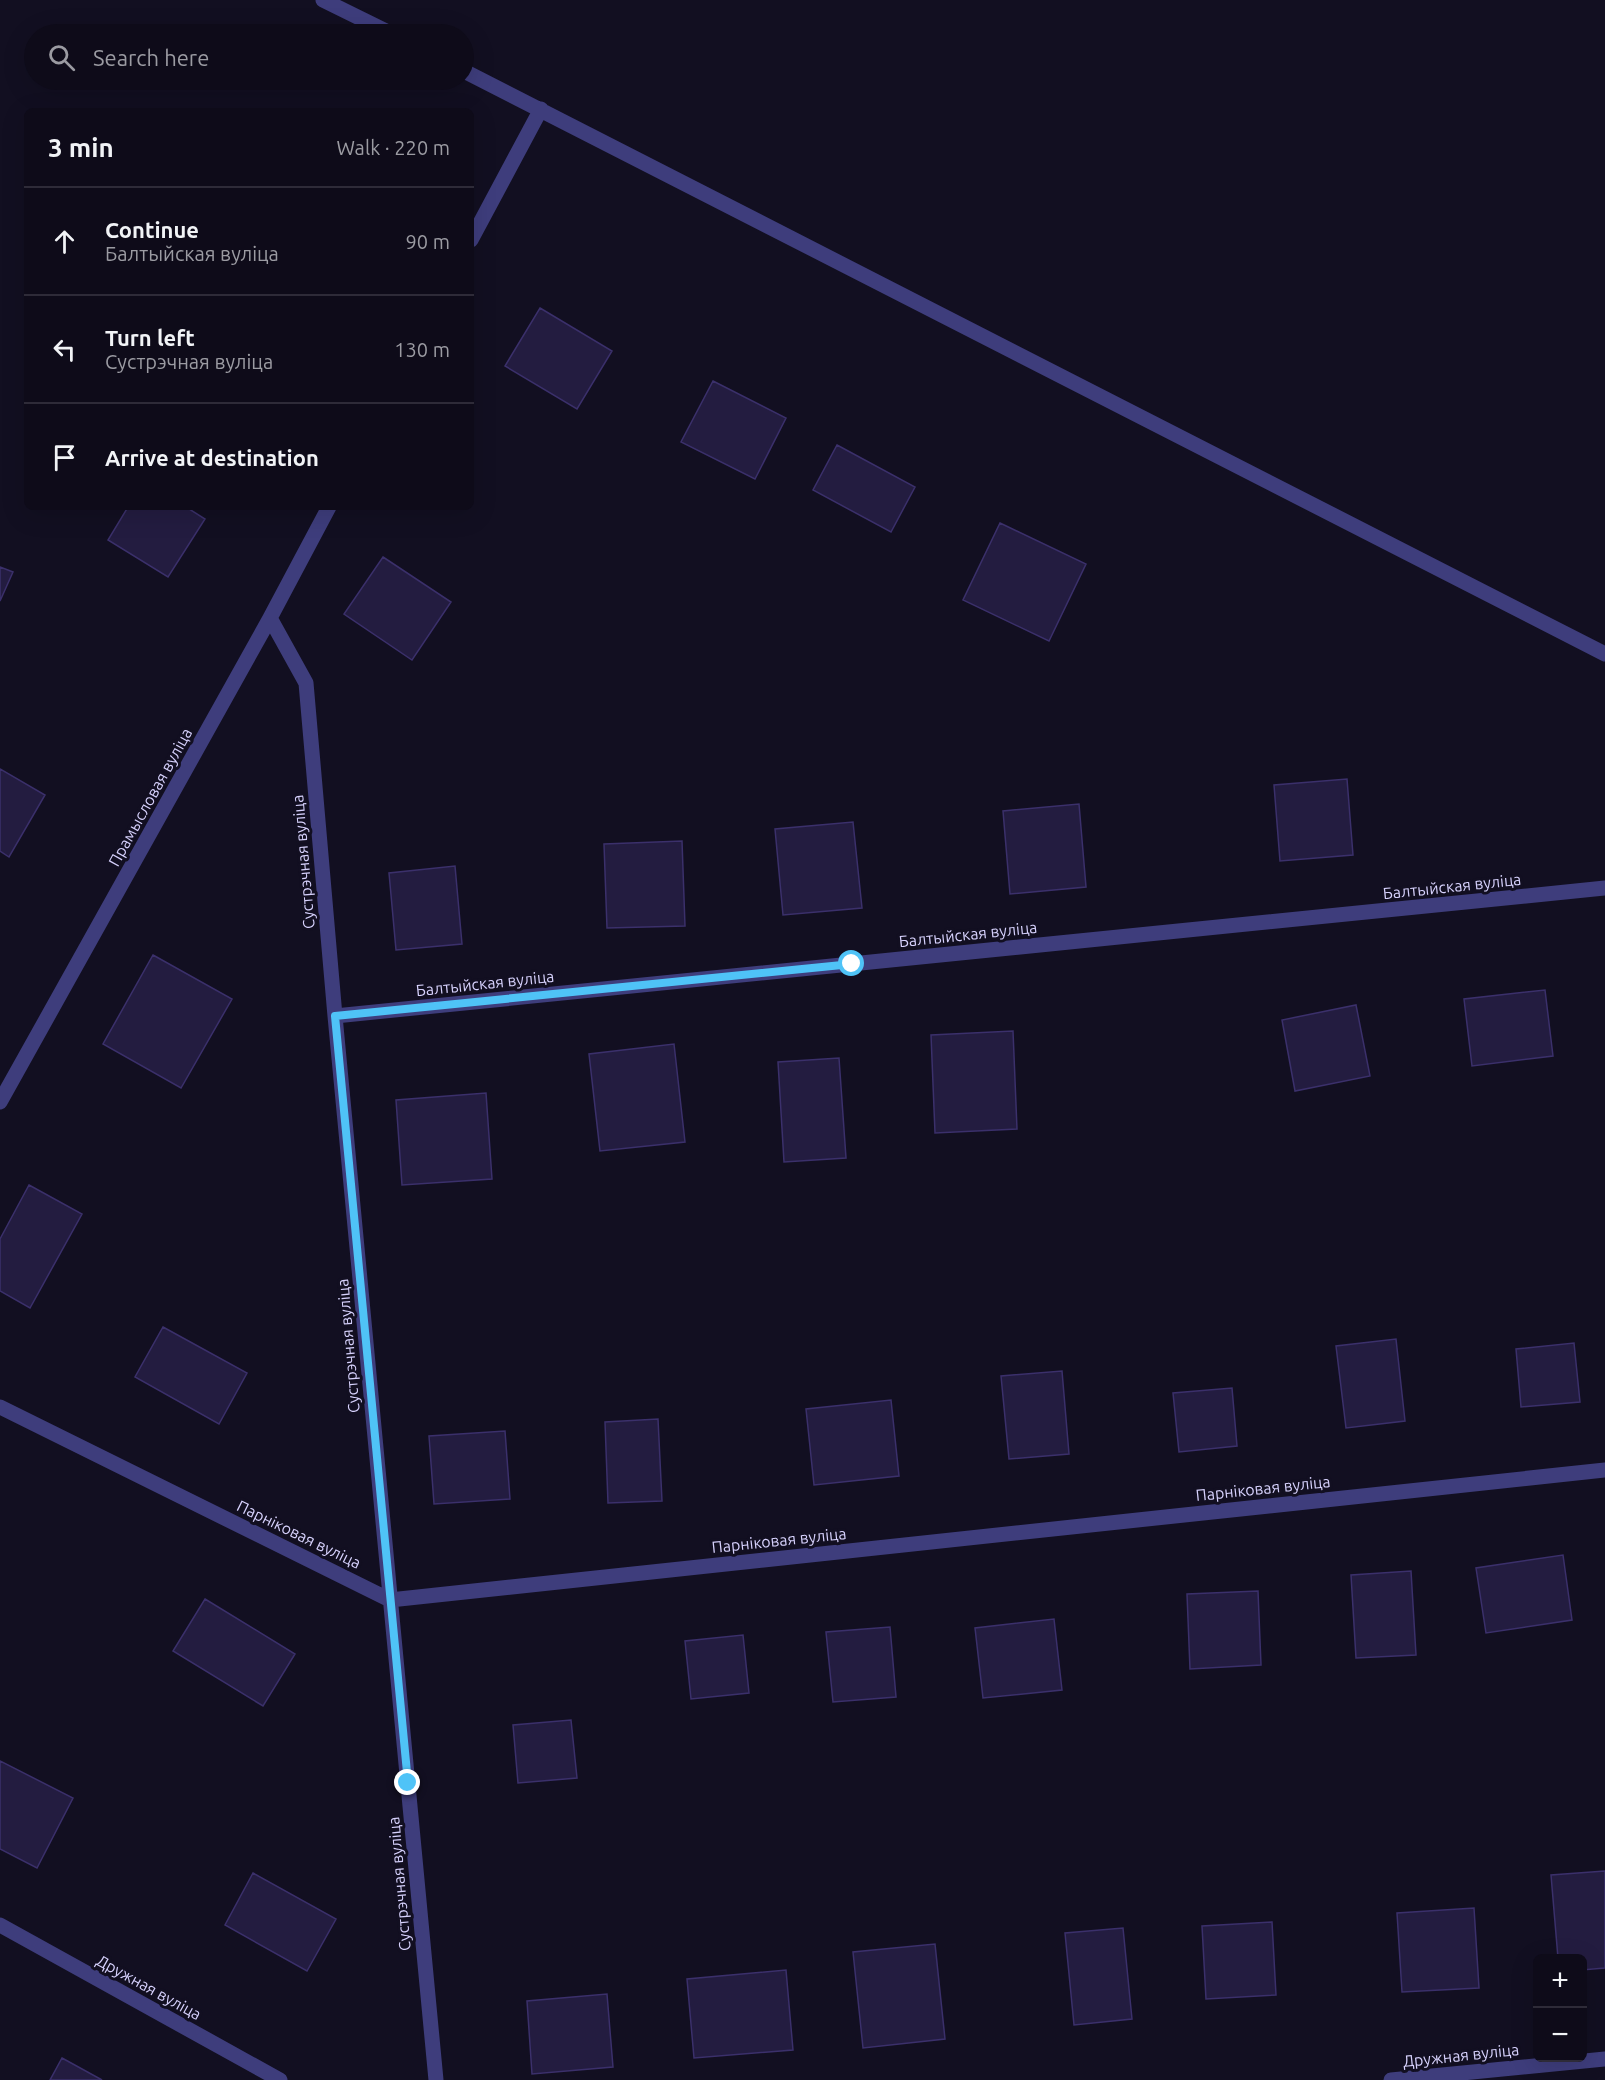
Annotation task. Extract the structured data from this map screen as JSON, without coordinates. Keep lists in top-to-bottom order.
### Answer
{
  "streets": {
    "street": [
      "Прамысловая вуліца",
      "Сустрэчная вуліца",
      "Балтыйская вуліца",
      "Парніковая вуліца",
      "Дружная вуліца"
    ]
  },
  "crossings": [
    ["Прамысловая вуліца", "Сустрэчная вуліца"],
    ["Сустрэчная вуліца", "Балтыйская вуліца"],
    ["Сустрэчная вуліца", "Парніковая вуліца"]
  ],
  "page": {
    "search": "Search here",
    "heading": ["3 min", "Walk · 220 m"],
    "list": [
      ["Continue", "Балтыйская вуліца", "90 m"],
      ["Turn left", "Сустрэчная вуліца", "130 m"],
      "Arrive at destination"
    ],
    "map_buttons": ["+", "−"]
  }
}
